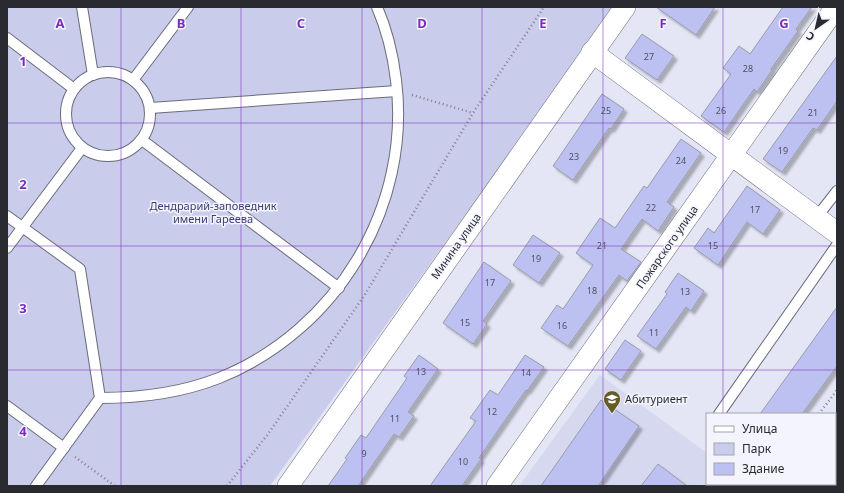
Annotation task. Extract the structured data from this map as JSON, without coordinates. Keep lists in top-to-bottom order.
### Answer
{
  "streets": {
    "street": ["Минина улица", "Пожарского улица"]
  },
  "parks": ["Дендрарий-заповедник имени Гареева"],
  "places": {
    "school or university": ["Абитуриент"]
  },
  "house_numbers": [
    "27",
    "28",
    "25",
    "26",
    "21",
    "19",
    "23",
    "24",
    "22",
    "17",
    "21",
    "15",
    "19",
    "17",
    "18",
    "13",
    "15",
    "16",
    "11",
    "13",
    "14",
    "12",
    "11",
    "9",
    "10"
  ],
  "legend": ["Улица", "Парк", "Здание"],
  "north": "bottom left",
  "grid": {
    "columns": [
      "A",
      "B",
      "C",
      "D",
      "E",
      "F",
      "G"
    ],
    "rows": [
      "1",
      "2",
      "3",
      "4"
    ]
  }
}
